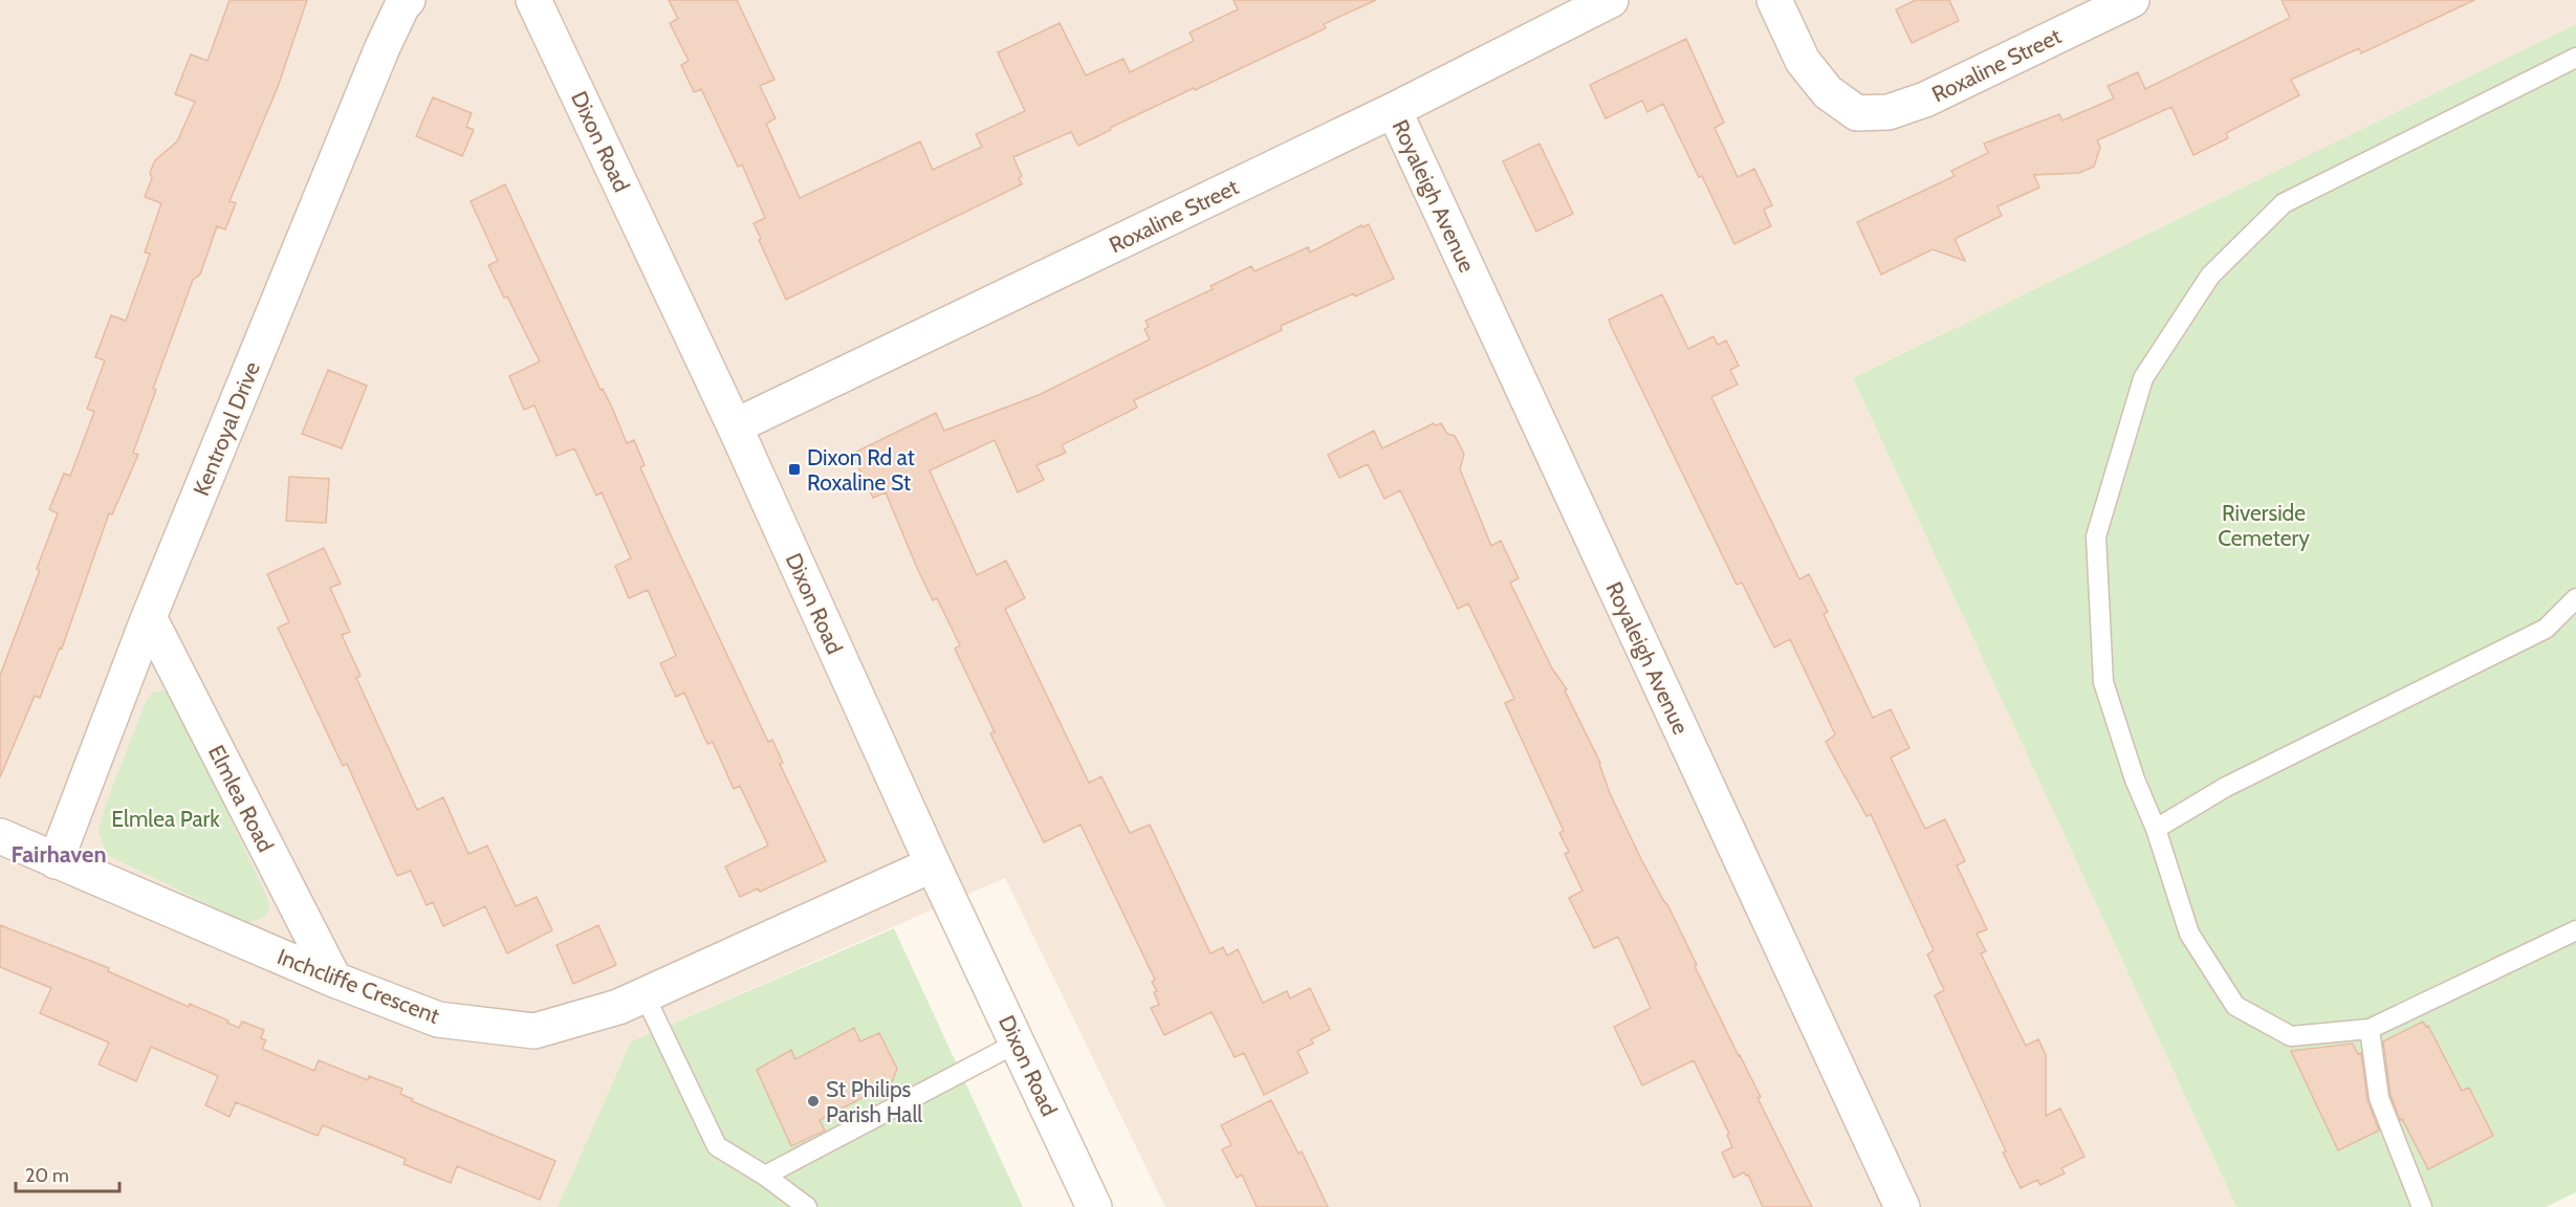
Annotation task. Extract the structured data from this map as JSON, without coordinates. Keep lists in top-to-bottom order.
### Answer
{
  "streets": {
    "street": [
      "Roxaline Street",
      "Dixon Road",
      "Royaleigh Avenue",
      "Kentroyal Drive",
      "Elmlea Road",
      "Inchcliffe Crescent"
    ]
  },
  "crossings": [
    ["Roxaline Street", "Dixon Road"],
    ["Roxaline Street", "Royaleigh Avenue"],
    ["Dixon Road", "Inchcliffe Crescent"],
    ["Kentroyal Drive", "Elmlea Road"],
    ["Kentroyal Drive", "Inchcliffe Crescent"],
    ["Elmlea Road", "Inchcliffe Crescent"]
  ],
  "districts": ["Fairhaven"],
  "parks": ["Riverside Cemetery", "Elmlea Park"],
  "places": {
    "transit": ["Dixon Rd at Roxaline St"],
    "other": ["St Philips Parish Hall"]
  },
  "scale_bar": "20 m"
}
